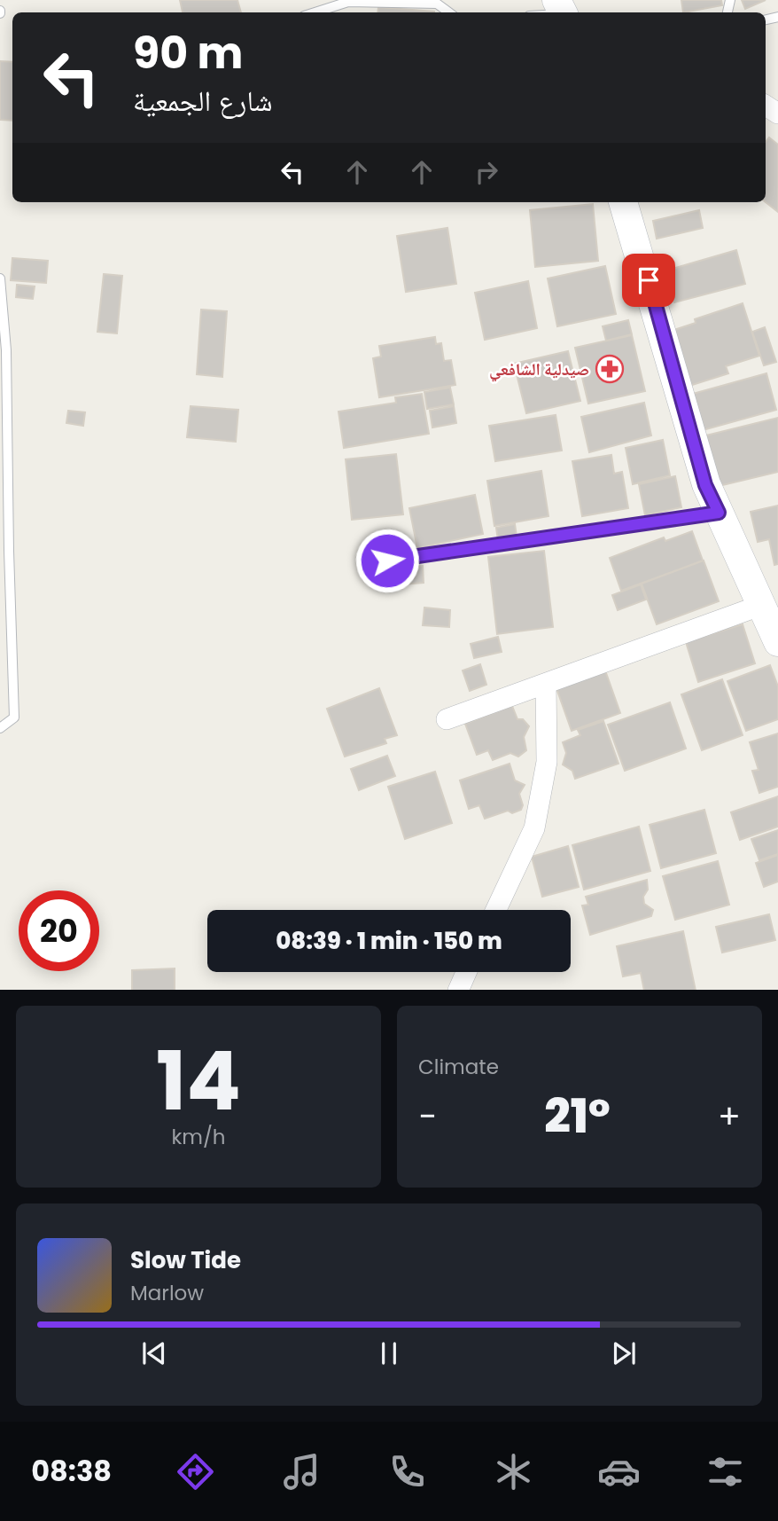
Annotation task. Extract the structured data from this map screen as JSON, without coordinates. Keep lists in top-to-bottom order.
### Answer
{
  "places": {
    "pharmacy": ["صيدلية الشافعي"]
  },
  "page": {
    "turn": ["90 m", "شارع الجمعية"],
    "limit": "20",
    "trip": "08:39 · 1 min · 150 m",
    "tile": [
      ["14", "km/h"],
      "Climate"
    ],
    "heat": ["−", "21°", "+"],
    "song": ["Slow Tide", "Marlow"],
    "tabs": "08:38"
  }
}
